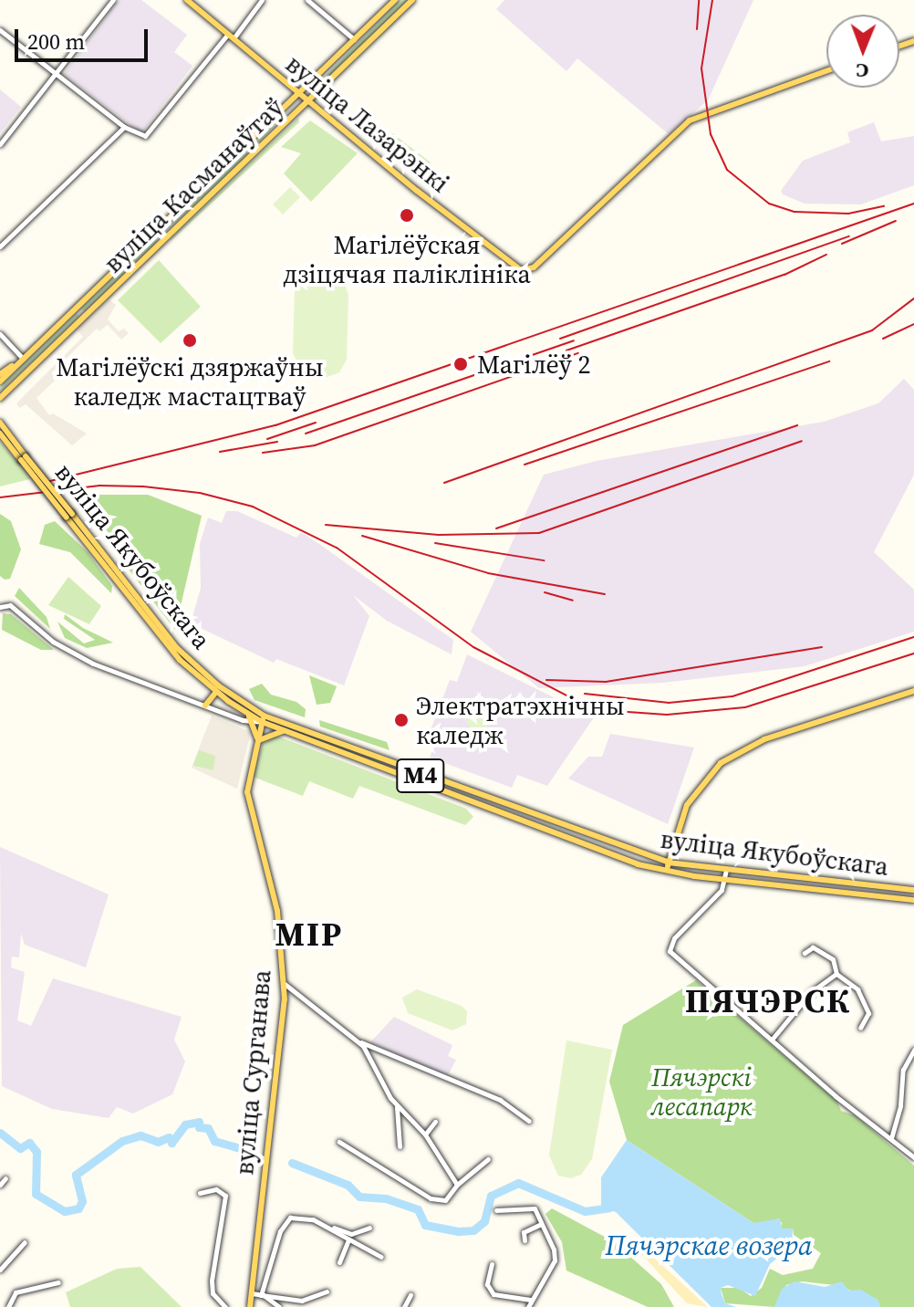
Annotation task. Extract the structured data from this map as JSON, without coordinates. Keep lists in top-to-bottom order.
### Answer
{
  "streets": {
    "main road": [
      "вуліца Лазарэнкі",
      "вуліца Касманаўтаў",
      "вуліца Якубоўскага",
      "М4",
      "вуліца Сурганава"
    ]
  },
  "crossings": [
    ["вуліца Лазарэнкі", "вуліца Касманаўтаў"],
    ["вуліца Якубоўскага", "вуліца Сурганава"]
  ],
  "districts": ["МІР", "ПЯЧЭРСК"],
  "water": ["Пячэрскае возера"],
  "parks": ["Пячэрскі лесапарк"],
  "places": [
    "Магілёўская дзіцячая паліклініка",
    "Магілёўскі дзяржаўны каледж мастацтваў",
    "Магілёў 2",
    "Электратэхнічны каледж"
  ],
  "scale_bar": "200 m",
  "north": "bottom"
}
